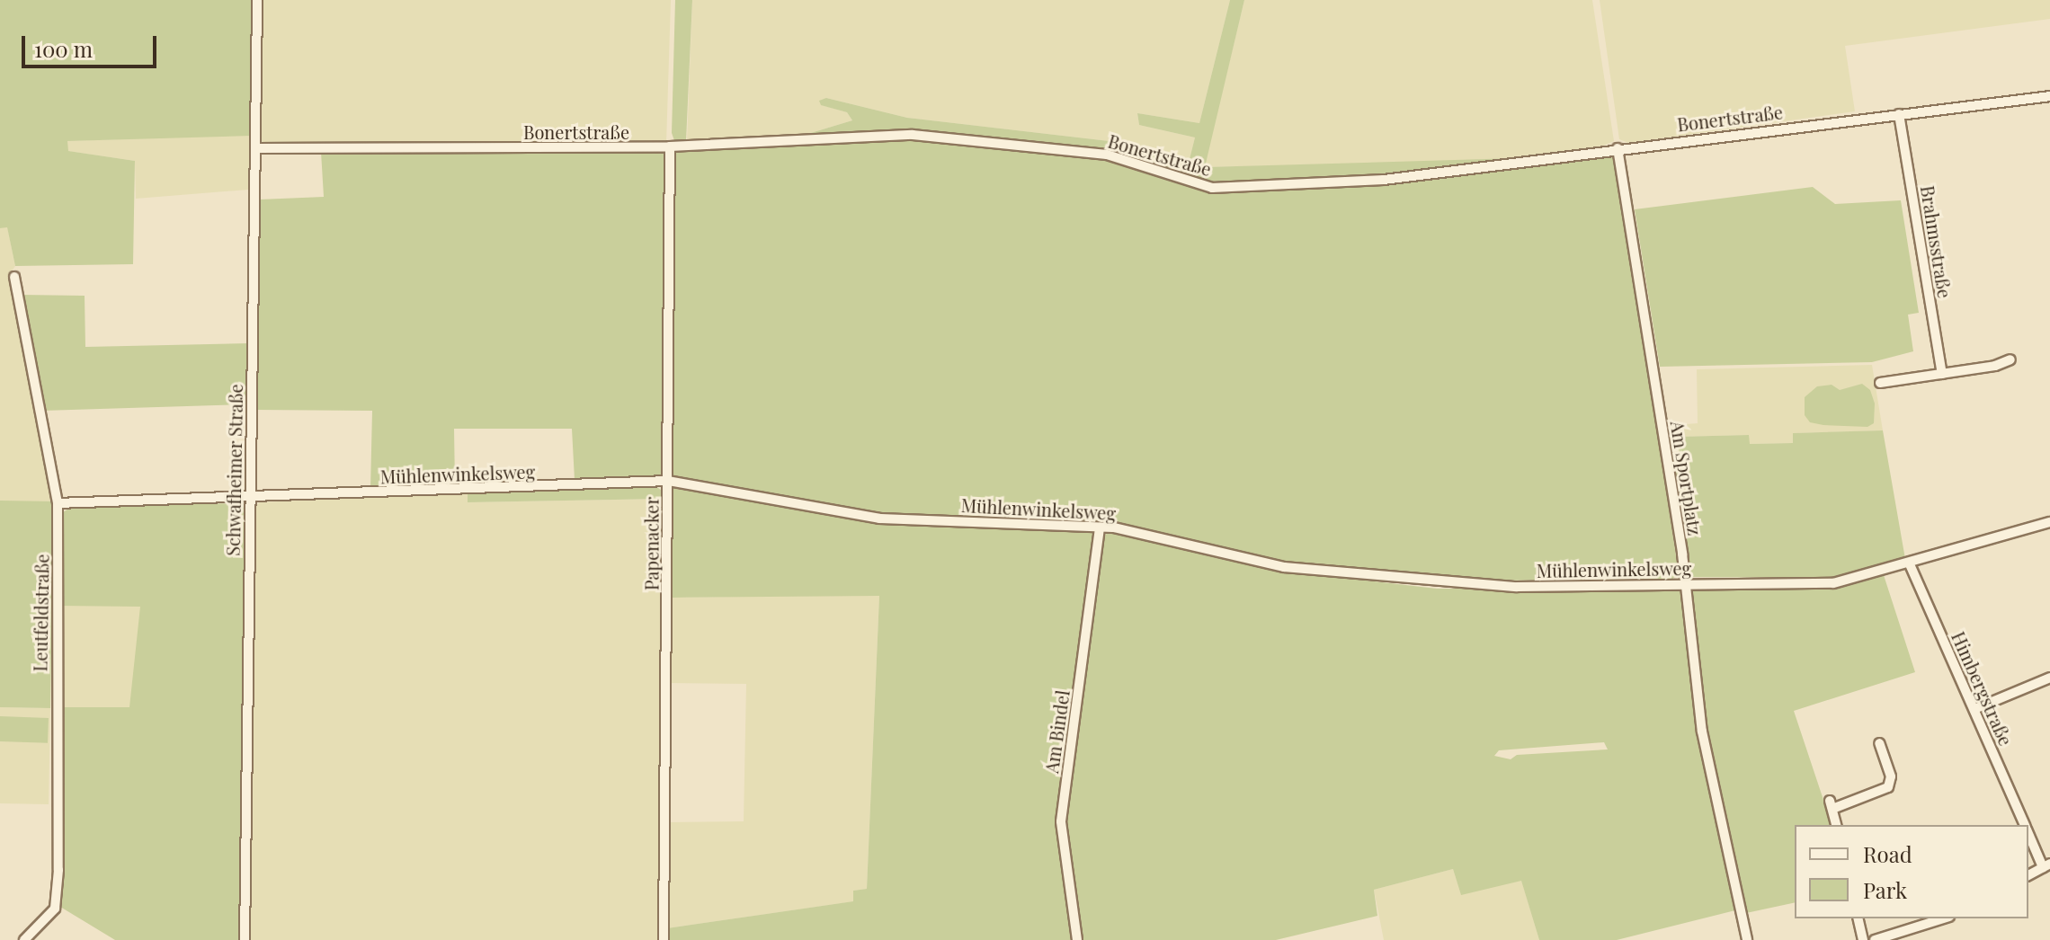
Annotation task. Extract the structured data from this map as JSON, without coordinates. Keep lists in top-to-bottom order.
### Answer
{
  "streets": {
    "street": [
      "Bonertstraße",
      "Brahmsstraße",
      "Schwafheimer Straße",
      "Mühlenwinkelsweg",
      "Am Sportplatz",
      "Papenacker",
      "Leutfeldstraße",
      "Himbergstraße",
      "Am Bindel"
    ]
  },
  "crossings": [
    ["Bonertstraße", "Brahmsstraße"],
    ["Bonertstraße", "Schwafheimer Straße"],
    ["Bonertstraße", "Am Sportplatz"],
    ["Bonertstraße", "Papenacker"],
    ["Schwafheimer Straße", "Mühlenwinkelsweg"],
    ["Mühlenwinkelsweg", "Am Sportplatz"],
    ["Mühlenwinkelsweg", "Papenacker"],
    ["Mühlenwinkelsweg", "Leutfeldstraße"],
    ["Mühlenwinkelsweg", "Himbergstraße"],
    ["Mühlenwinkelsweg", "Am Bindel"]
  ],
  "legend": ["Road", "Park"],
  "scale_bar": "100 m"
}
